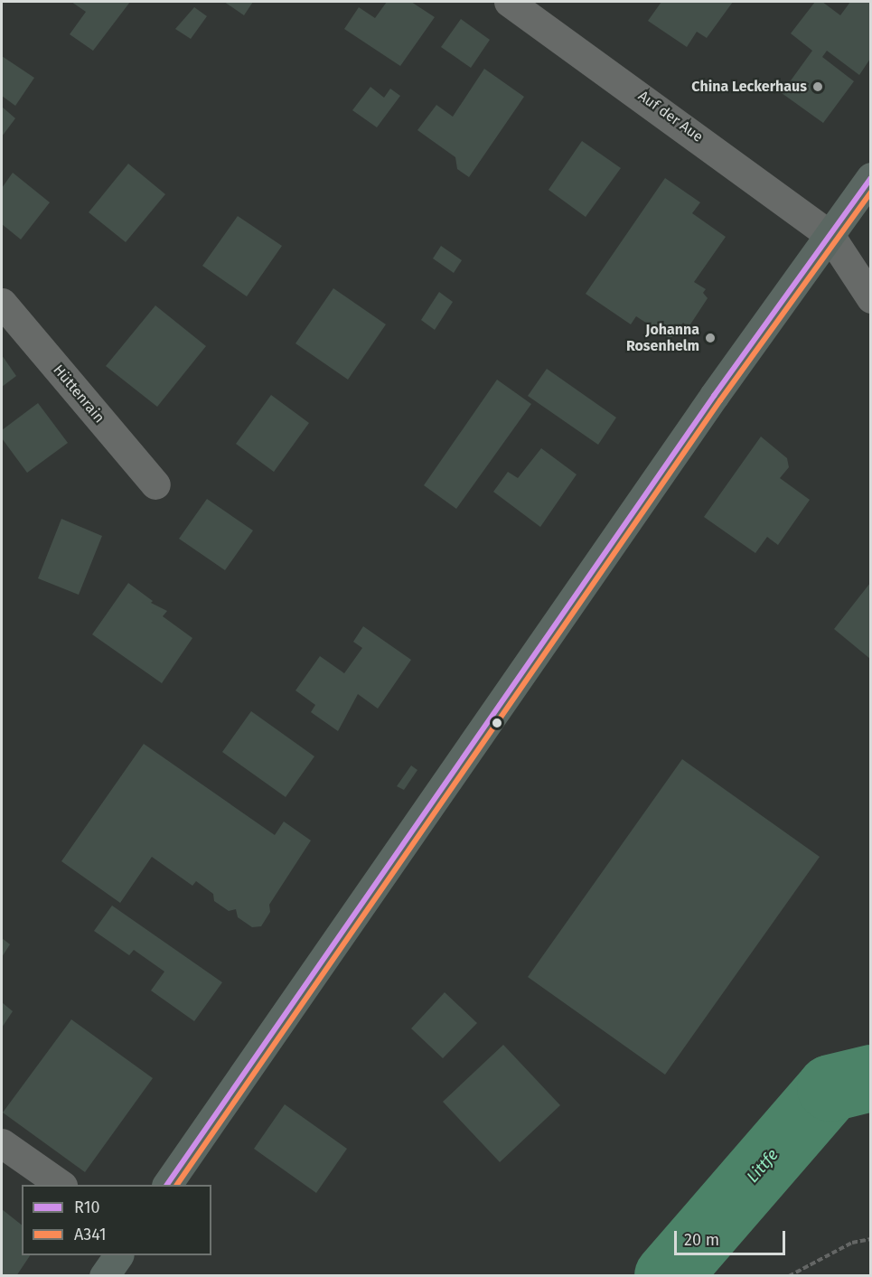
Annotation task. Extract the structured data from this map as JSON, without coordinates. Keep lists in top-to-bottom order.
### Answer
{
  "streets": {
    "street": ["Auf der Aue", "Hüttenrain"]
  },
  "water": ["Littfe"],
  "places": ["China Leckerhaus", "Johanna Rosenhelm"],
  "lines": ["transit line R10", "transit line A341"],
  "legend": ["R10", "A341"],
  "scale_bar": "20 m"
}
